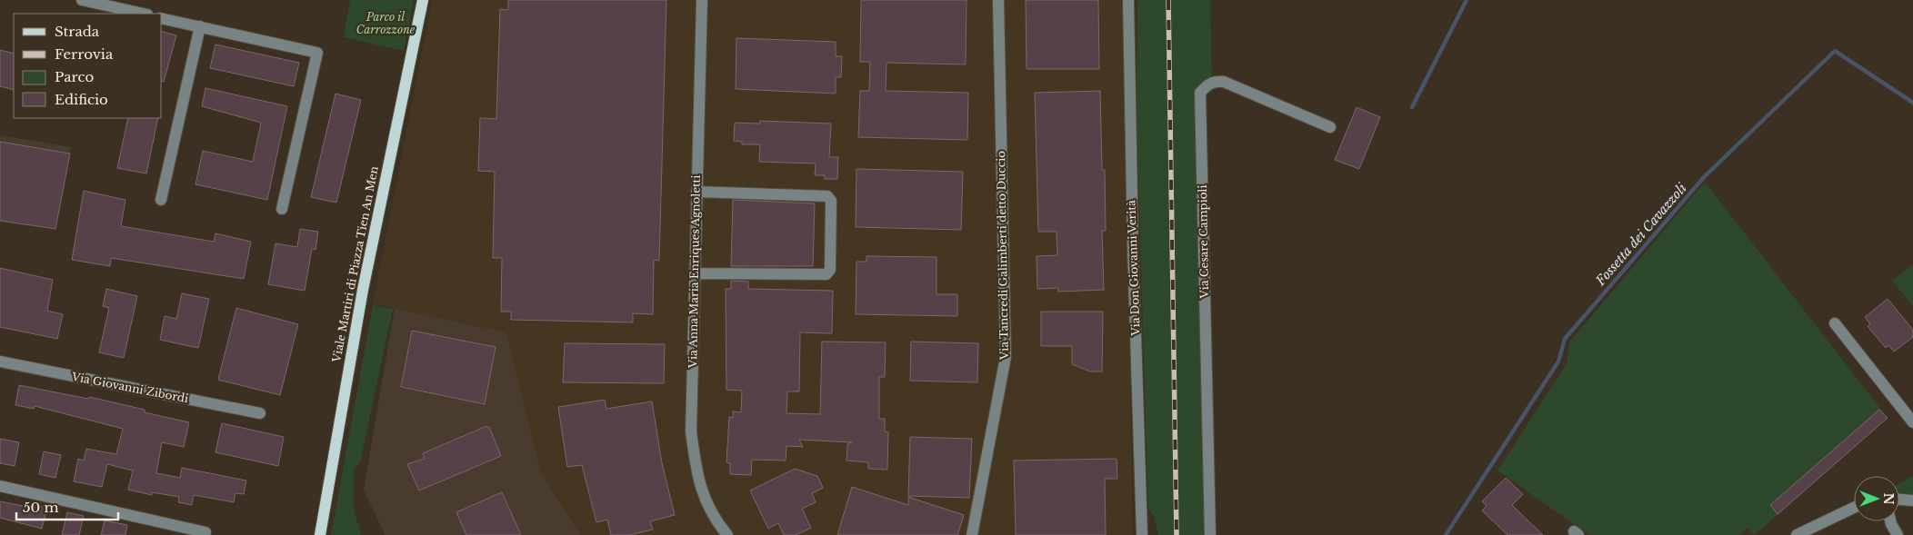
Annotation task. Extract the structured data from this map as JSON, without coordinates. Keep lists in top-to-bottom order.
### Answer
{
  "streets": {
    "main road": ["Viale Martiri di Piazza Tien An Men"],
    "street": [
      "Via Cesare Campioli",
      "Via Tancredi Galimberti detto Duccio",
      "Via Don Giovanni Verità",
      "Via Anna Maria Enriques Agnoletti",
      "Via Giovanni Zibordi"
    ]
  },
  "water": ["Fossetta dei Cavazzoli"],
  "parks": ["Parco il Carrozzone"],
  "legend": [
    "Strada",
    "Ferrovia",
    "Parco",
    "Edificio"
  ],
  "scale_bar": "50 m",
  "north": "right"
}
